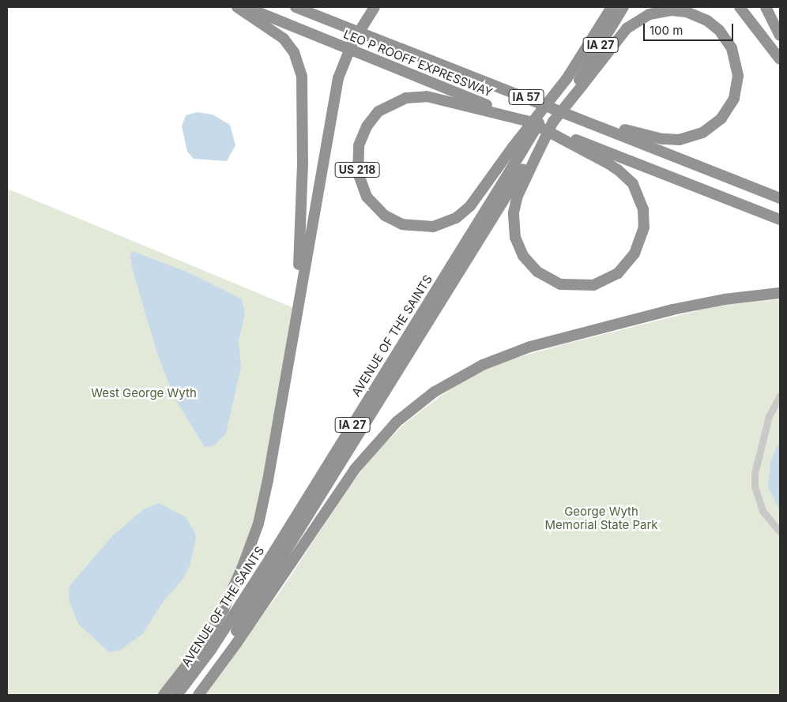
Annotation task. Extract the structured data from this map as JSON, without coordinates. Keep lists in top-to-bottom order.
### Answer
{
  "streets": {
    "highway": [
      "IA 27",
      "LEO P ROOFF EXPRESSWAY",
      "IA 57",
      "US 218",
      "AVENUE OF THE SAINTS"
    ]
  },
  "crossings": [
    ["IA 27", "AVENUE OF THE SAINTS"],
    ["LEO P ROOFF EXPRESSWAY", "US 218"],
    ["US 218", "AVENUE OF THE SAINTS"]
  ],
  "parks": ["West George Wyth", "George Wyth Memorial State Park"],
  "scale_bar": "100 m"
}
